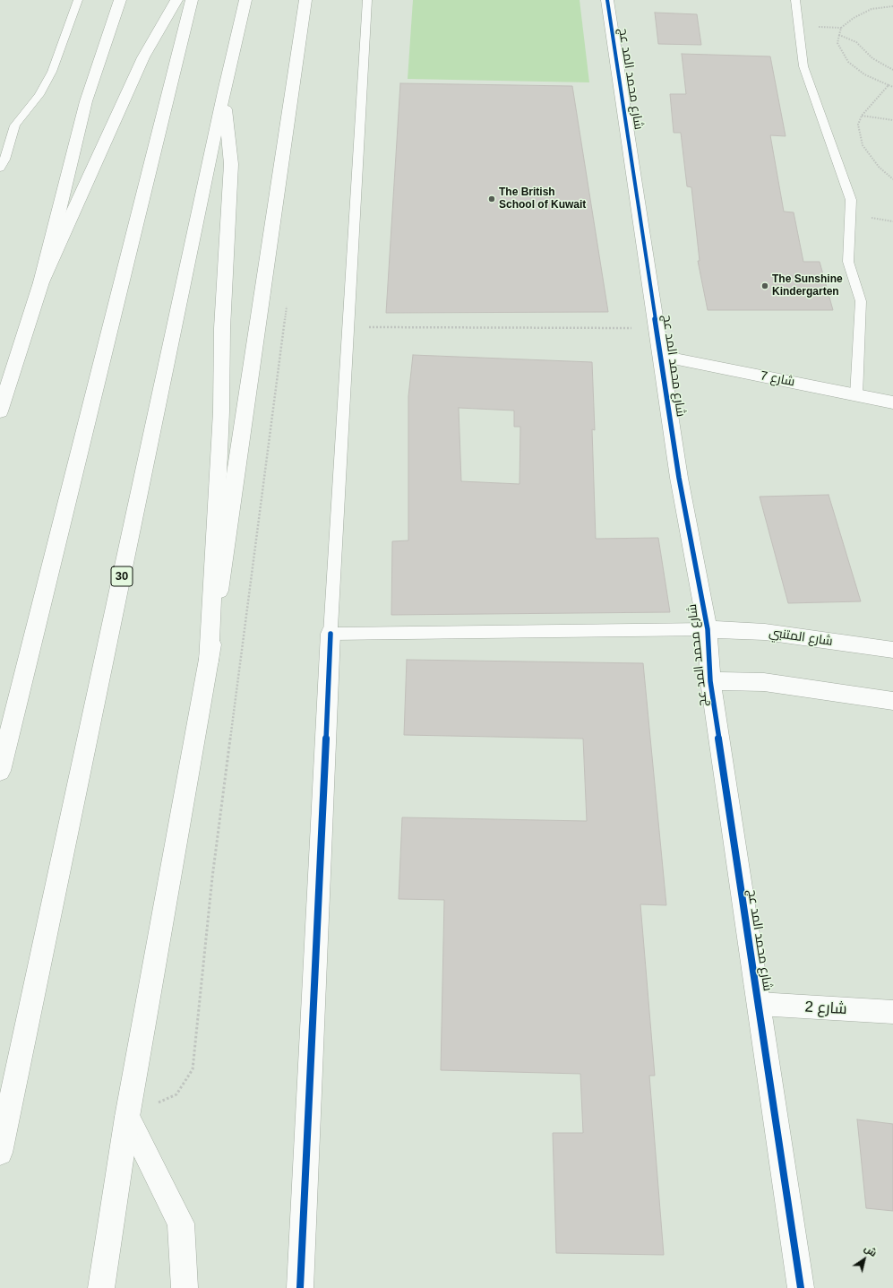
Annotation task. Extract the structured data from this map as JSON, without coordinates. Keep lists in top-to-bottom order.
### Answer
{
  "streets": {
    "main road": [
      "شارع محمد المد عج",
      "شارع 7",
      "30",
      "شارع المتنبي",
      "شارع 2"
    ]
  },
  "crossings": [
    ["شارع محمد المد عج", "شارع 7"],
    ["شارع محمد المد عج", "شارع المتنبي"],
    ["شارع محمد المد عج", "شارع 2"]
  ],
  "places": ["The British School of Kuwait", "The Sunshine Kindergarten"],
  "north": "top right"
}
